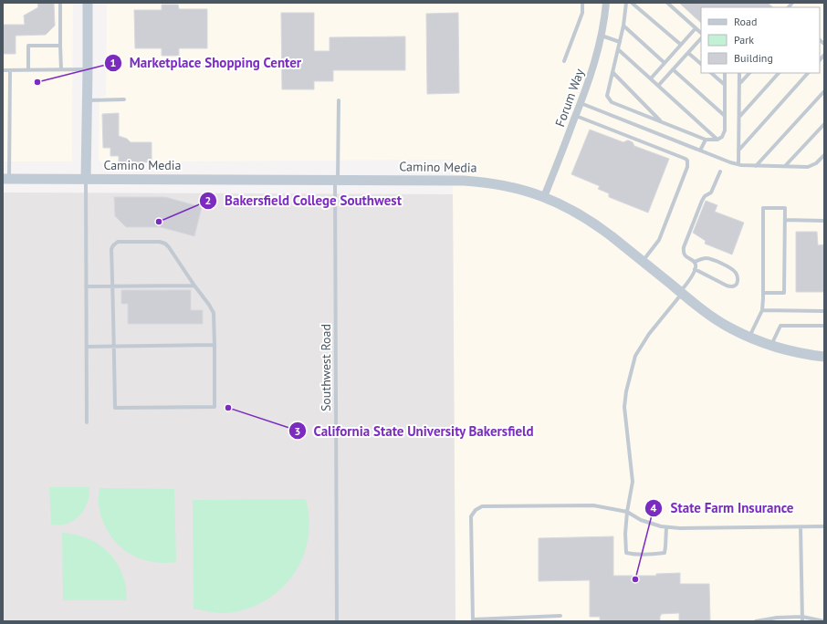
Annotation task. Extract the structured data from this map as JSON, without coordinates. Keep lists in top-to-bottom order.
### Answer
{
  "streets": {
    "street": ["Forum Way", "Camino Media"],
    "lane": ["Southwest Road"]
  },
  "crossings": [
    ["Forum Way", "Camino Media"],
    ["Camino Media", "Southwest Road"]
  ],
  "places": [
    "Marketplace Shopping Center",
    "Bakersfield College Southwest",
    "California State University Bakersfield",
    "State Farm Insurance"
  ],
  "legend": ["Road", "Park", "Building"]
}
